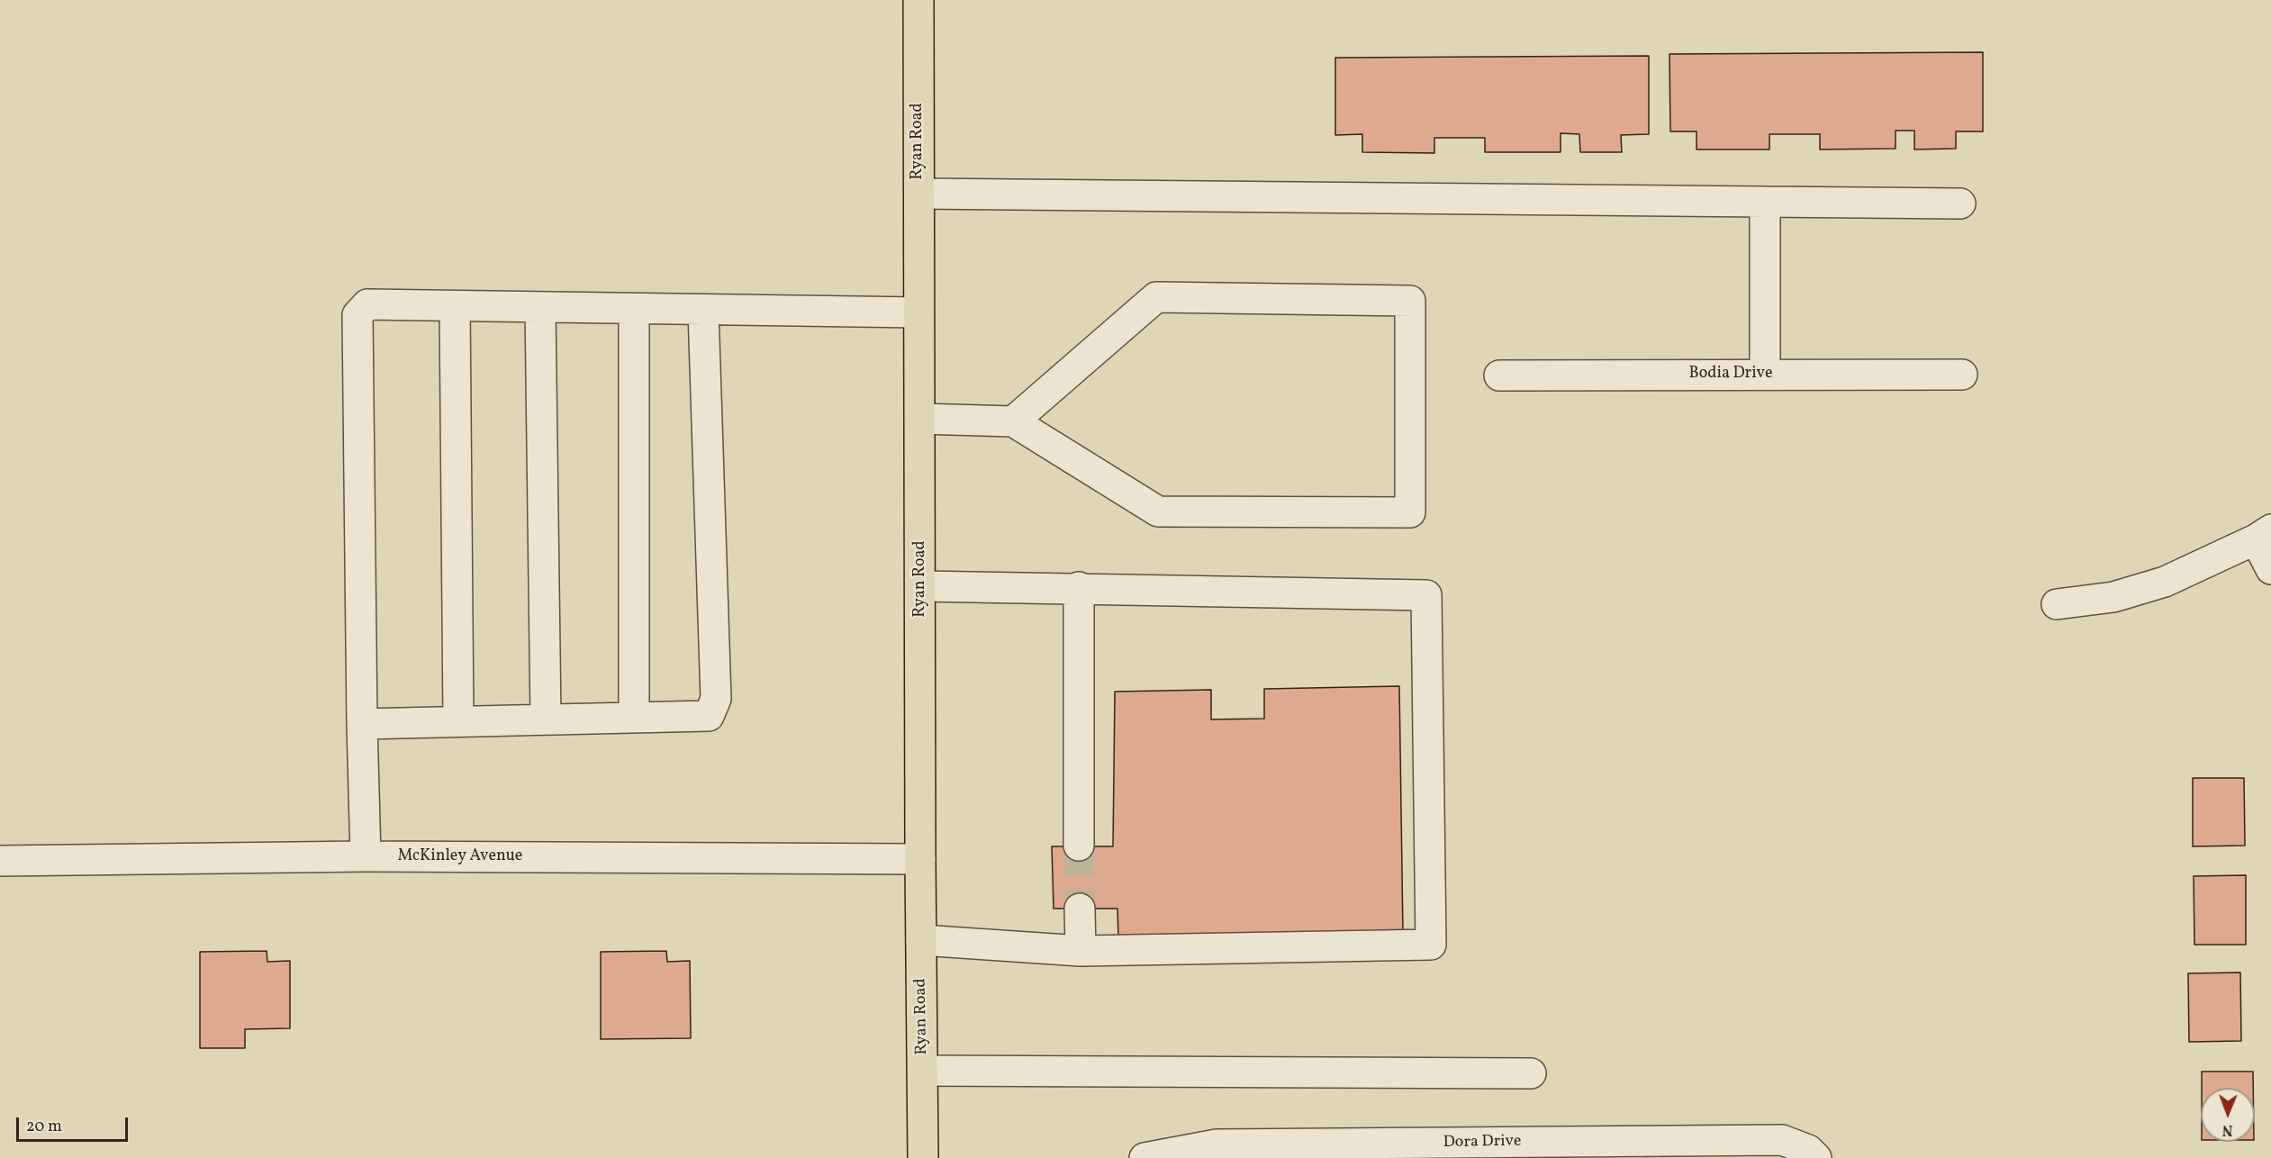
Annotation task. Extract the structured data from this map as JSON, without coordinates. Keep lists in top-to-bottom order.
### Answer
{
  "streets": {
    "main road": ["Ryan Road"],
    "street": ["Bodia Drive", "McKinley Avenue", "Dora Drive"]
  },
  "crossings": [
    ["Ryan Road", "McKinley Avenue"]
  ],
  "scale_bar": "20 m",
  "north": "bottom"
}
